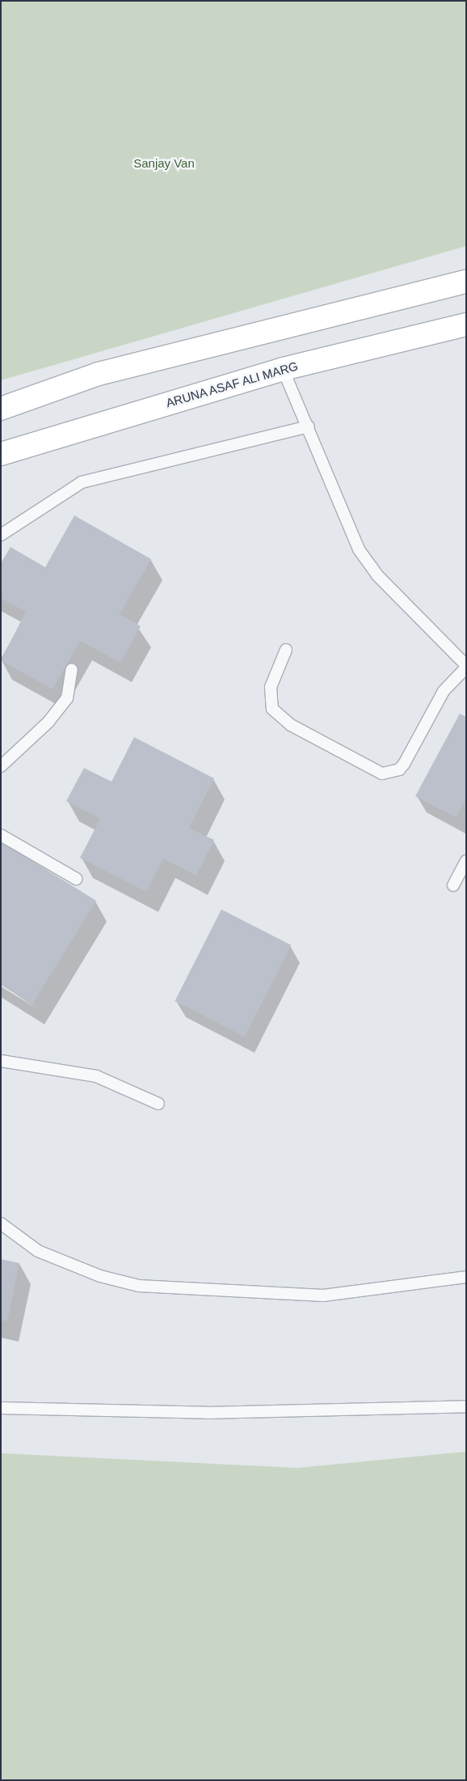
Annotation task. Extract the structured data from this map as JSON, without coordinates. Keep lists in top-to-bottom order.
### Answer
{
  "streets": {
    "main road": ["ARUNA ASAF ALI MARG"]
  },
  "parks": ["Sanjay Van"]
}
